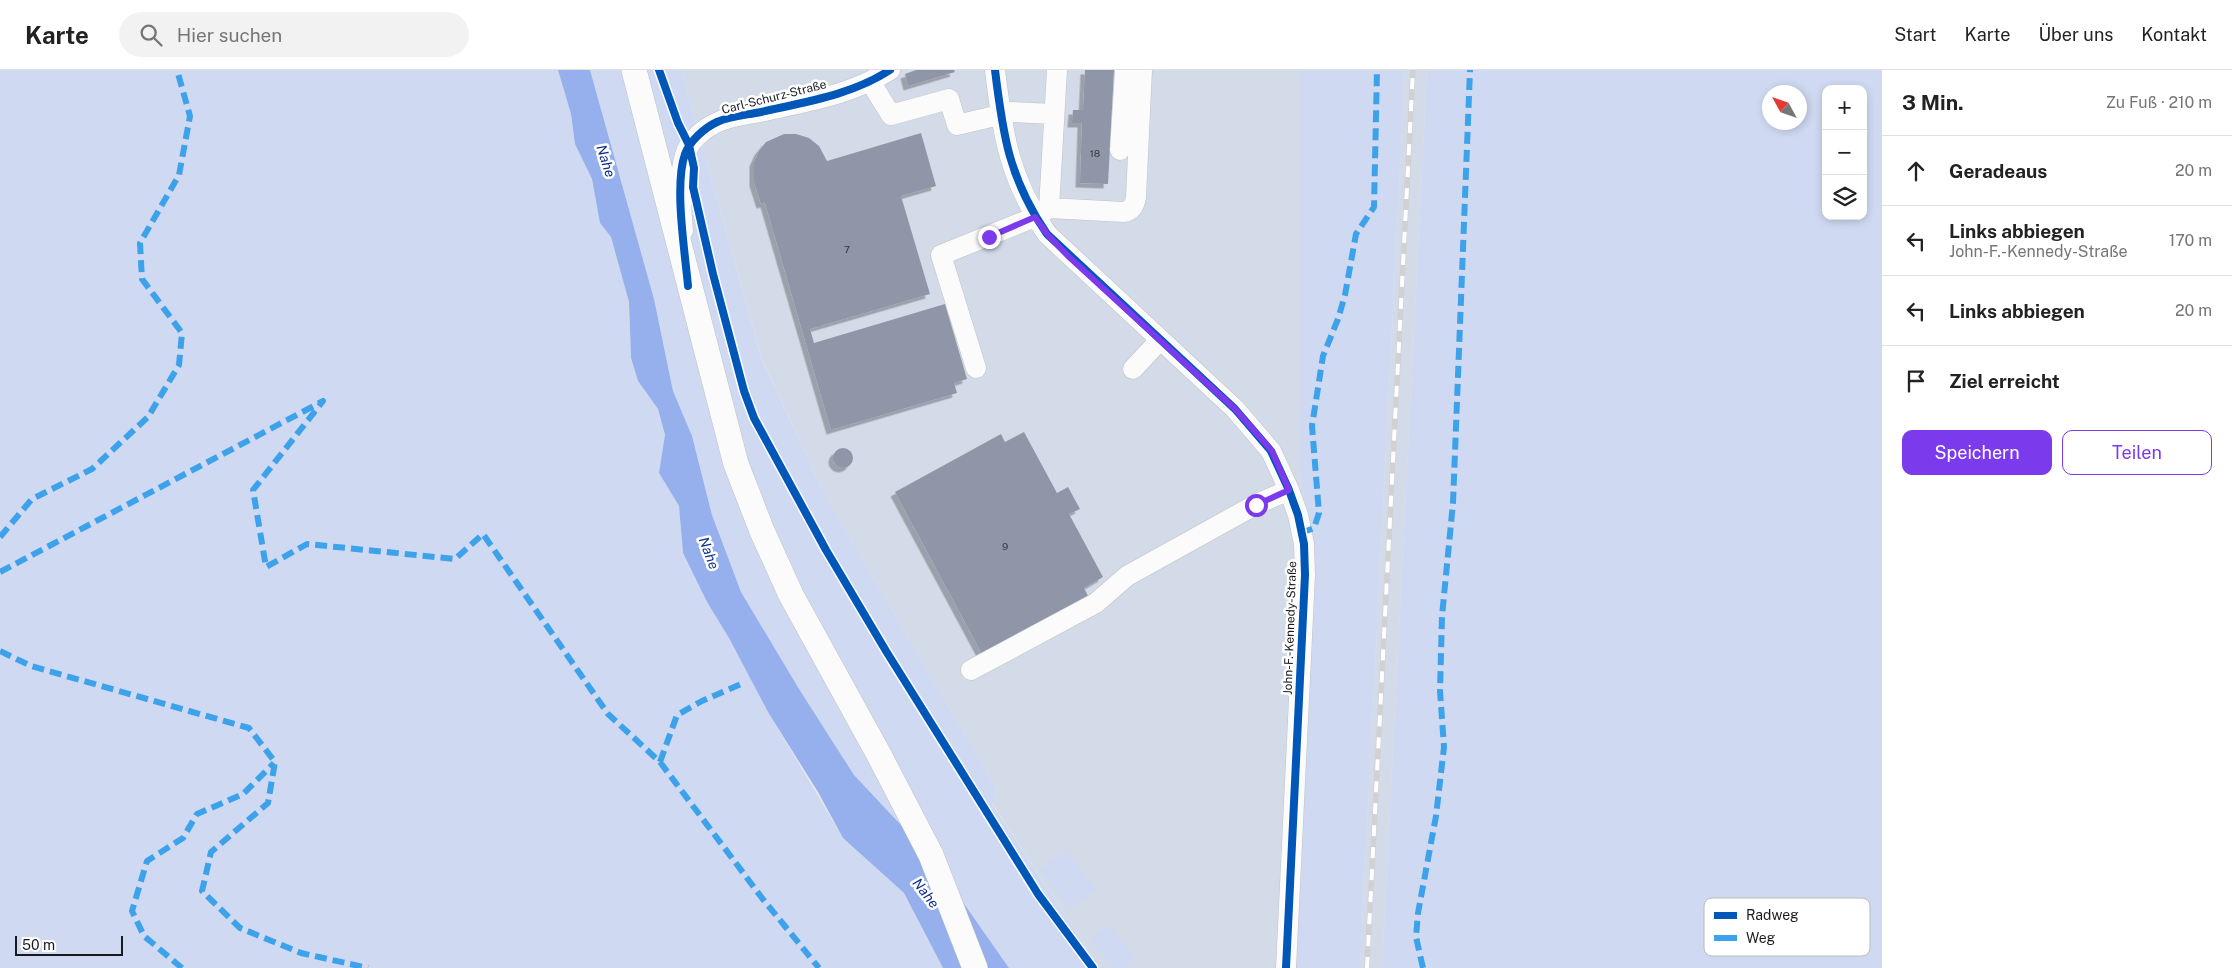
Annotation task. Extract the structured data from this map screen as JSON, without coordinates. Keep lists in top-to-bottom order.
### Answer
{
  "streets": {
    "street": ["Carl-Schurz-Straße", "John-F.-Kennedy-Straße"]
  },
  "water": ["Nahe"],
  "house_numbers": ["18", "7", "9"],
  "legend": ["Radweg", "Weg"],
  "scale_bar": "50 m",
  "north": "top left",
  "page": {
    "header": "Karte",
    "search": "Hier suchen",
    "nav": [
      "Start",
      "Karte",
      "Über uns",
      "Kontakt"
    ],
    "heading": ["3 Min.", "Zu Fuß · 210 m"],
    "map_buttons": ["+", "−"],
    "list": [
      ["Geradeaus", "20 m"],
      ["Links abbiegen", "John-F.-Kennedy-Straße", "170 m"],
      ["Links abbiegen", "20 m"],
      "Ziel erreicht"
    ],
    "buttons": ["Speichern", "Teilen"],
    "scale": "50 m"
  }
}
